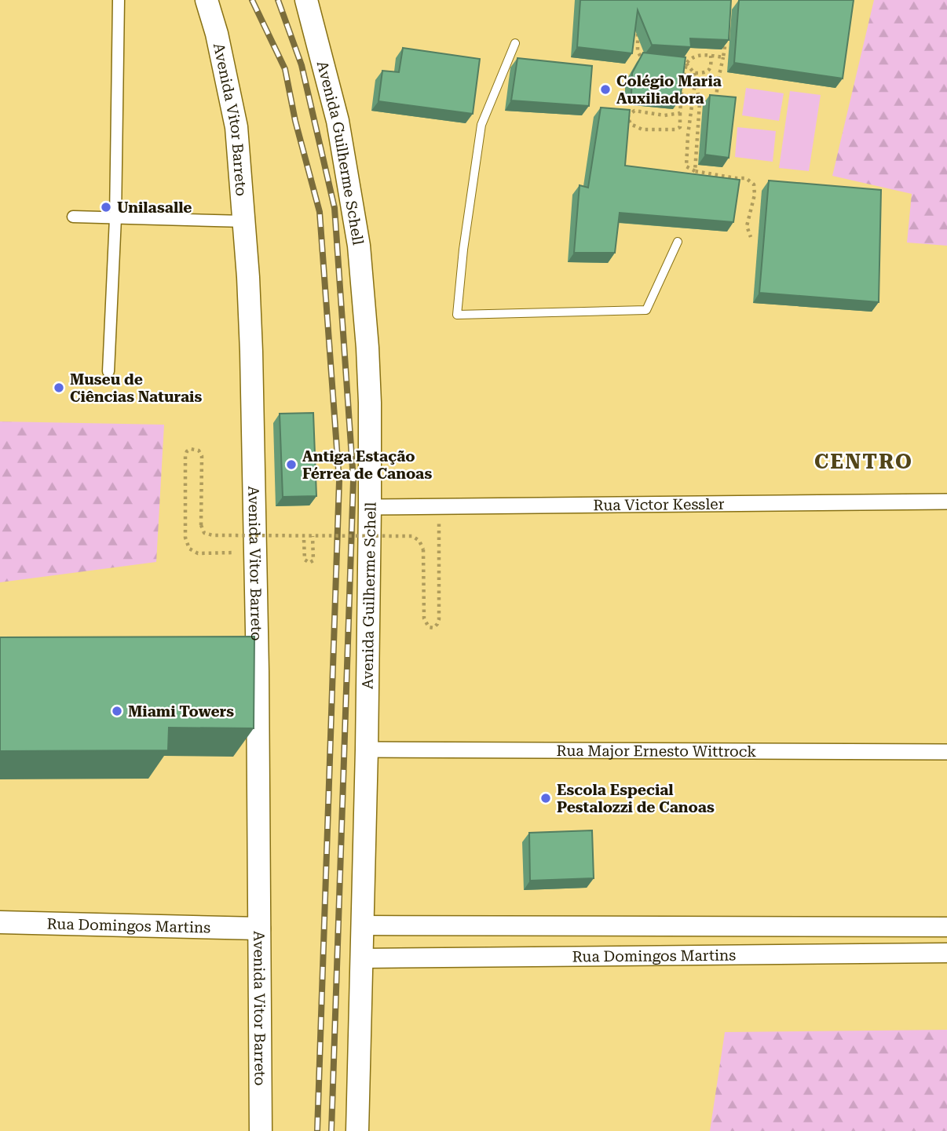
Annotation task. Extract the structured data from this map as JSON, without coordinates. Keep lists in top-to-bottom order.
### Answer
{
  "streets": {
    "main road": ["Avenida Vitor Barreto", "Avenida Guilherme Schell", "Rua Domingos Martins"],
    "street": ["Rua Victor Kessler", "Rua Major Ernesto Wittrock"]
  },
  "crossings": [
    ["Avenida Vitor Barreto", "Rua Domingos Martins"],
    ["Avenida Guilherme Schell", "Rua Victor Kessler"],
    ["Avenida Guilherme Schell", "Rua Major Ernesto Wittrock"],
    ["Avenida Guilherme Schell", "Rua Domingos Martins"]
  ],
  "districts": ["CENTRO"],
  "places": [
    "Colégio Maria Auxiliadora",
    "Unilasalle",
    "Museu de Ciências Naturais",
    "Antiga Estação Férrea de Canoas",
    "Miami Towers",
    "Escola Especial Pestalozzi de Canoas"
  ]
}
